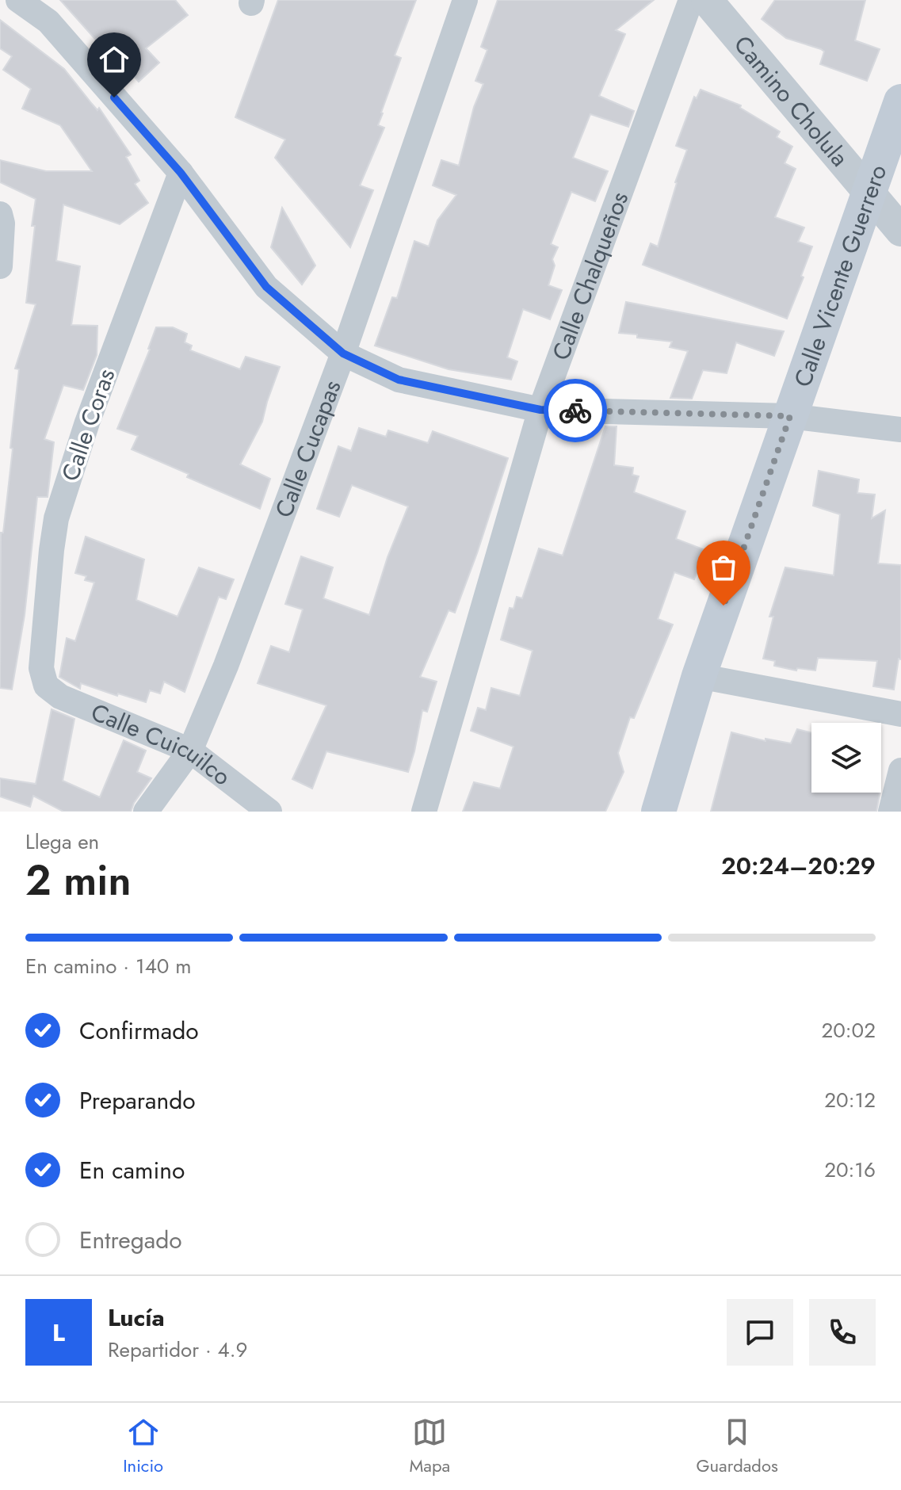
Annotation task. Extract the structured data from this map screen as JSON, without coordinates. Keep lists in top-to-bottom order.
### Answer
{
  "streets": {
    "main road": ["Calle Vicente Guerrero"],
    "street": [
      "Camino Cholula",
      "Calle Chalqueños",
      "Calle Coras",
      "Calle Cucapas",
      "Calle Cuicuilco"
    ]
  },
  "crossings": [
    ["Camino Cholula", "Calle Vicente Guerrero"],
    ["Calle Coras", "Calle Cuicuilco"],
    ["Calle Cucapas", "Calle Cuicuilco"]
  ],
  "page": {
    "heading": ["2 min", "Llega en", "20:24–20:29"],
    "panel": ["Lucía", "Repartidor · 4.9"],
    "bar": "En camino · 140 m",
    "list": [
      ["Confirmado", "20:02"],
      ["Preparando", "20:12"],
      ["En camino", "20:16"],
      "Entregado"
    ],
    "round": "L",
    "tabs": ["Inicio", "Mapa", "Guardados"]
  }
}
